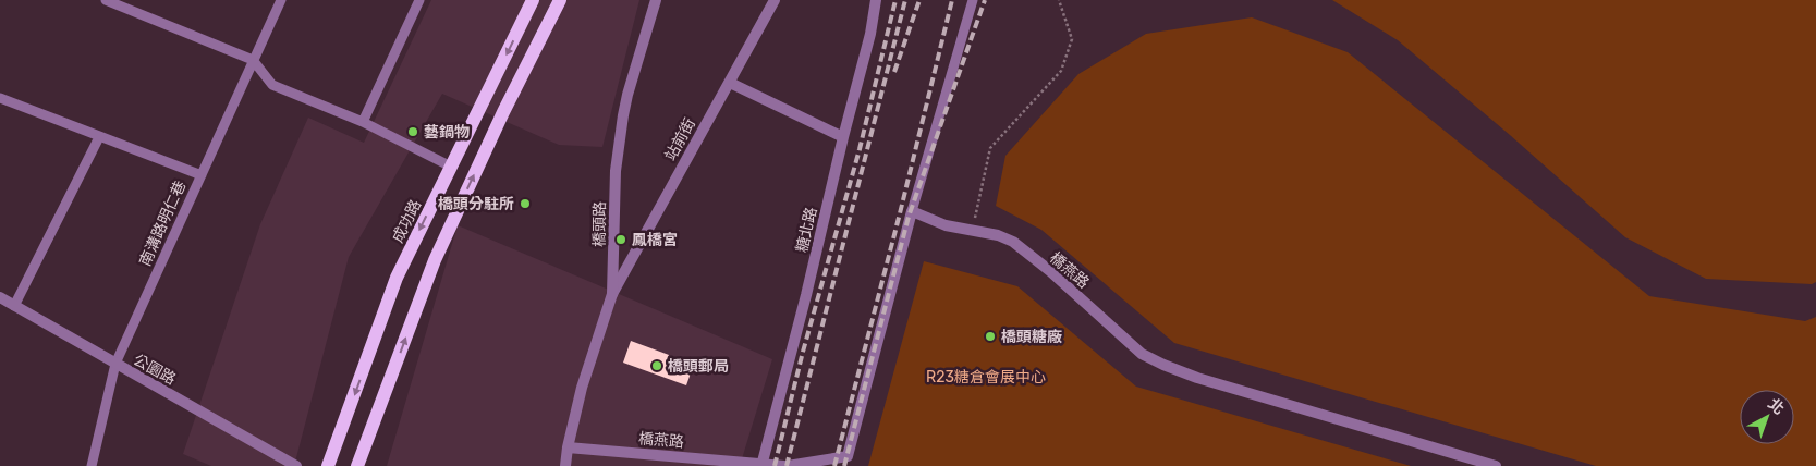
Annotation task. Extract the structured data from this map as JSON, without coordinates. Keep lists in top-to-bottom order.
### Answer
{
  "streets": {
    "main road": ["成功路"],
    "street": [
      "站前街",
      "橋頭路",
      "糖北路",
      "橋燕路",
      "公園路"
    ],
    "lane": ["南溝路明仁巷"]
  },
  "crossings": [
    ["站前街", "橋頭路"],
    ["南溝路明仁巷", "公園路"],
    ["橋頭路", "橋燕路"],
    ["糖北路", "橋燕路"]
  ],
  "parks": ["R23糖倉會展中心"],
  "places": [
    "藝鍋物",
    "橋頭分駐所",
    "鳳橋宮",
    "橋頭糖廠",
    "橋頭郵局"
  ],
  "north": "top right"
}
